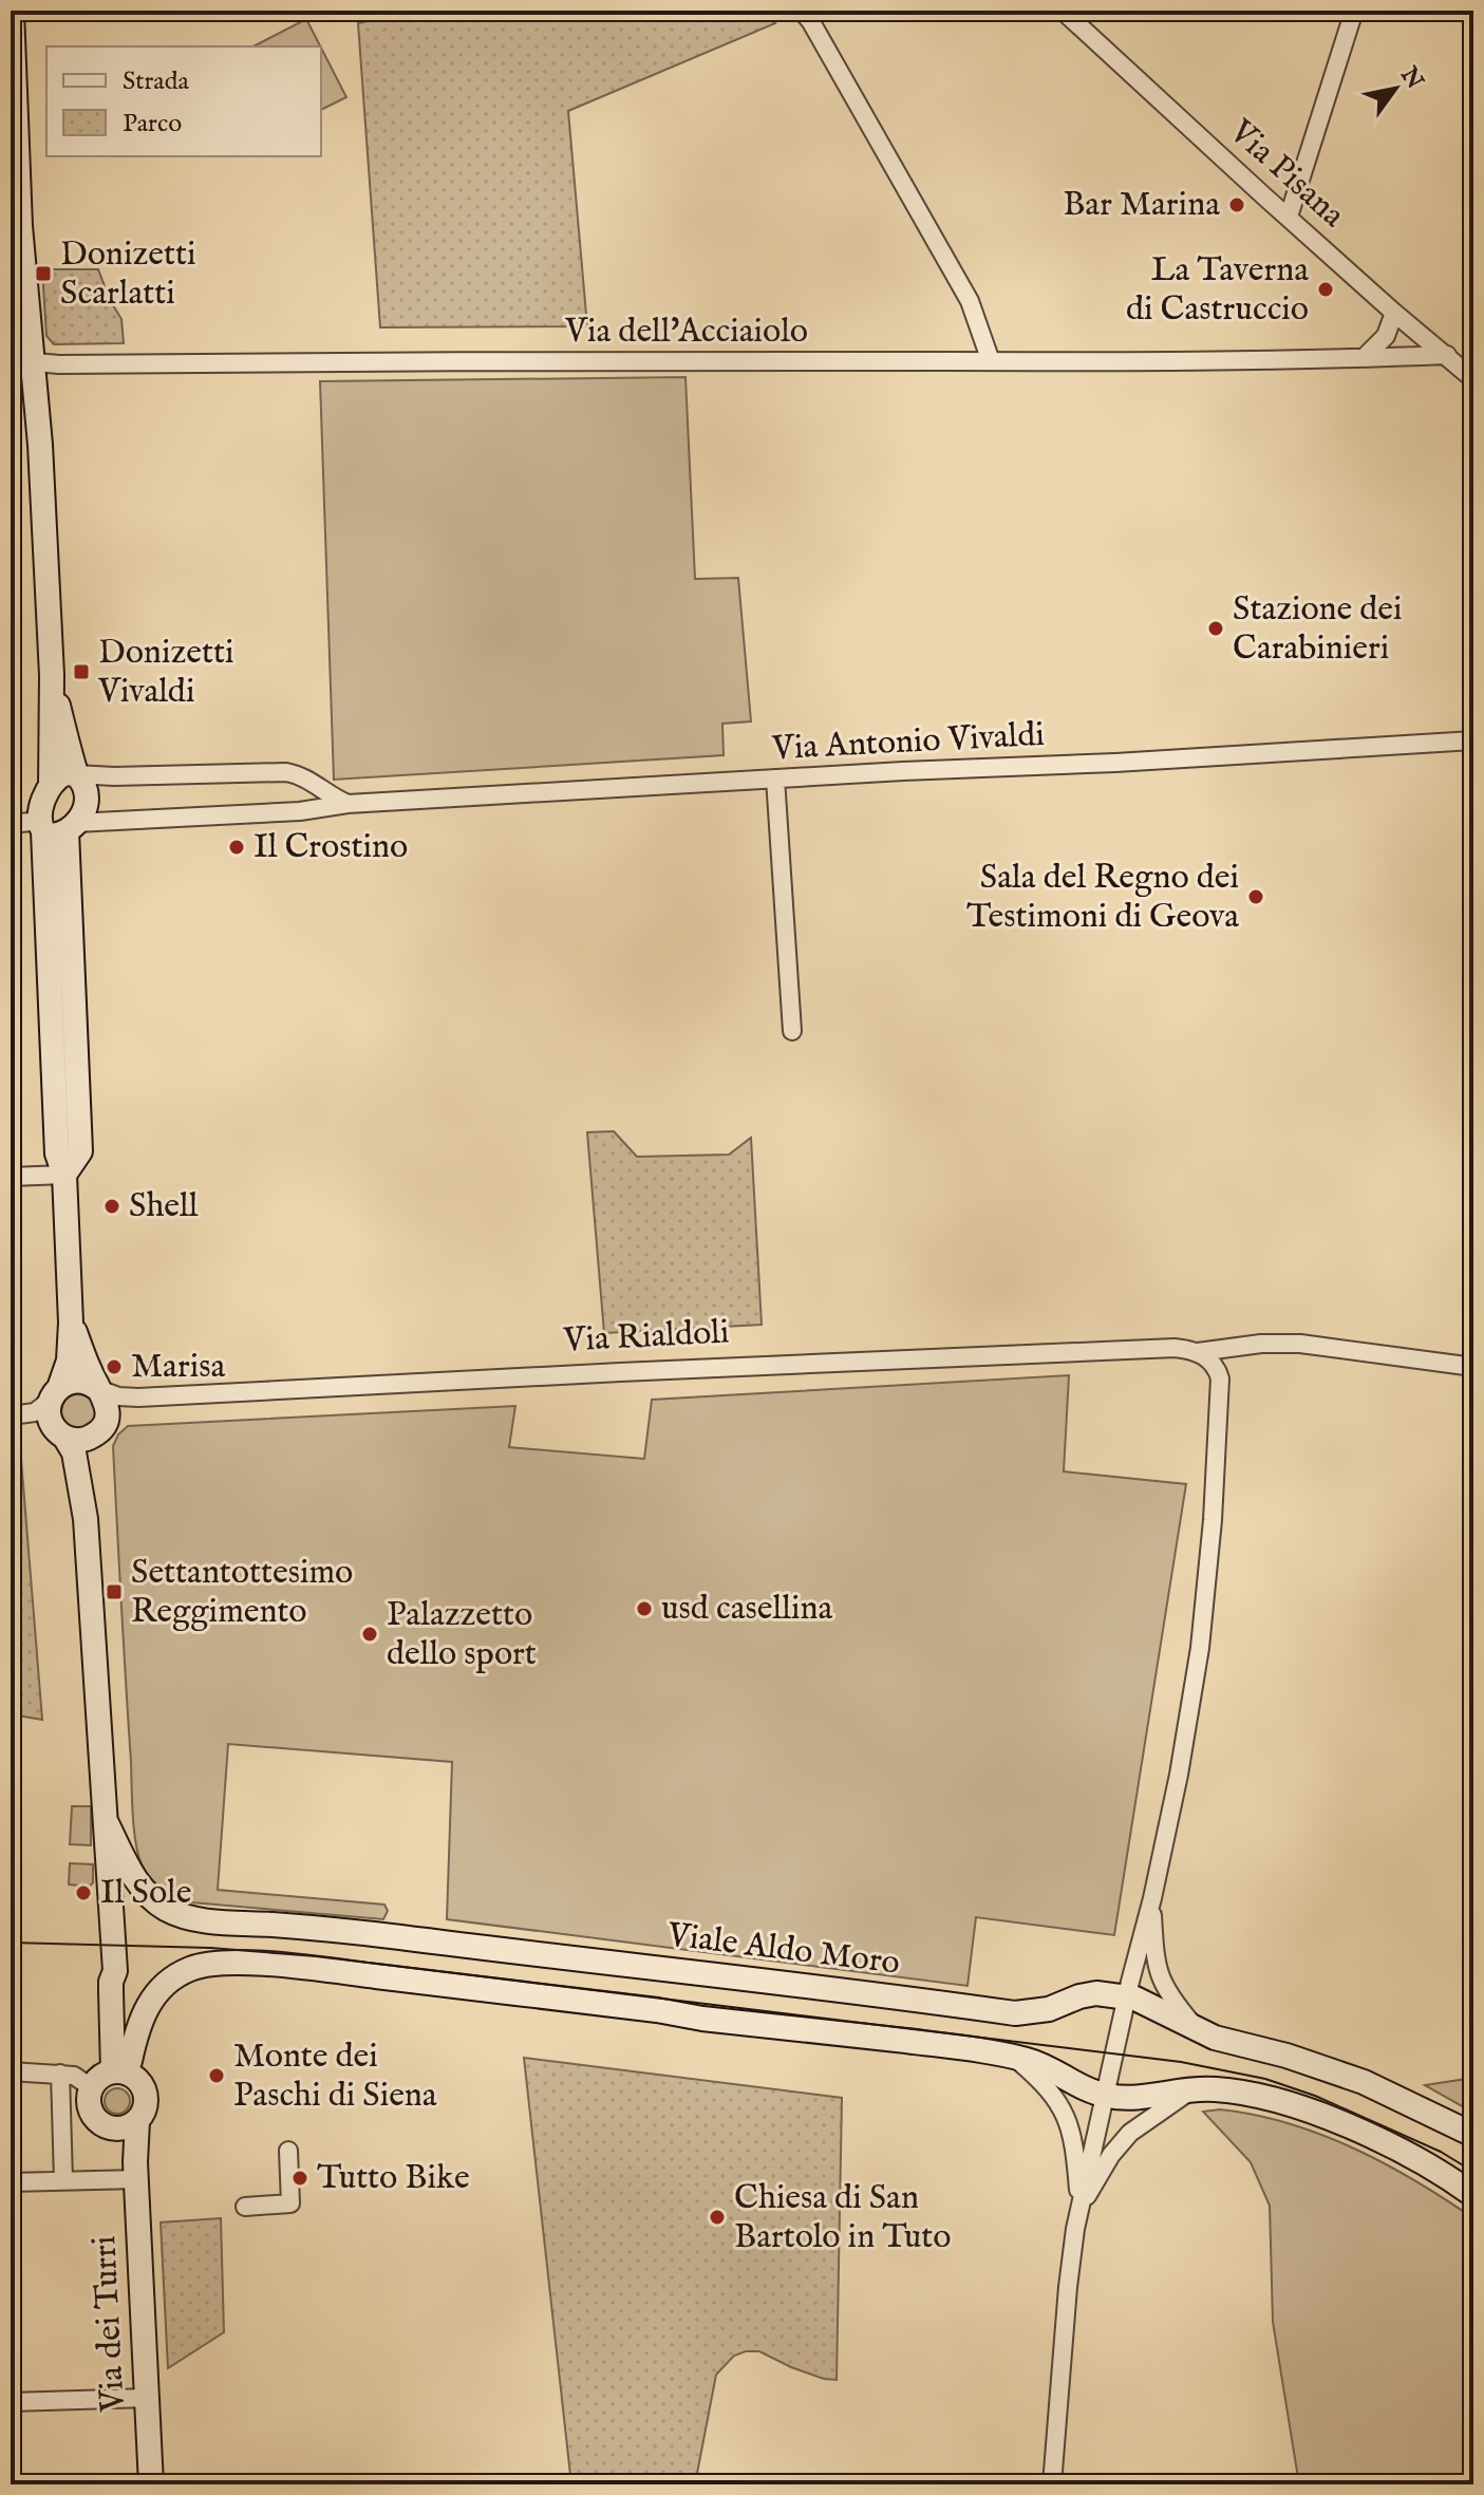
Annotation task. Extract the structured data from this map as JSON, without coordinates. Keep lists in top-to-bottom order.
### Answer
{
  "streets": {
    "street": [
      "Via Pisana",
      "Via dell'Acciaiolo",
      "Via Antonio Vivaldi",
      "Via Rialdoli",
      "Viale Aldo Moro",
      "Via dei Turri"
    ]
  },
  "crossings": [
    ["Via Pisana", "Via dell'Acciaiolo"]
  ],
  "places": {
    "other": [
      "Bar Marina",
      "La Taverna di Castruccio",
      "Stazione dei Carabinieri",
      "Il Crostino",
      "Sala del Regno dei Testimoni di Geova",
      "Shell",
      "Marisa",
      "usd casellina",
      "Palazzetto dello sport",
      "Il Sole",
      "Monte dei Paschi di Siena",
      "Tutto Bike",
      "Chiesa di San Bartolo in Tuto"
    ],
    "transit": ["Donizetti Scarlatti", "Donizetti Vivaldi", "Settantottesimo Reggimento"]
  },
  "legend": ["Strada", "Parco"],
  "north": "top right"
}
